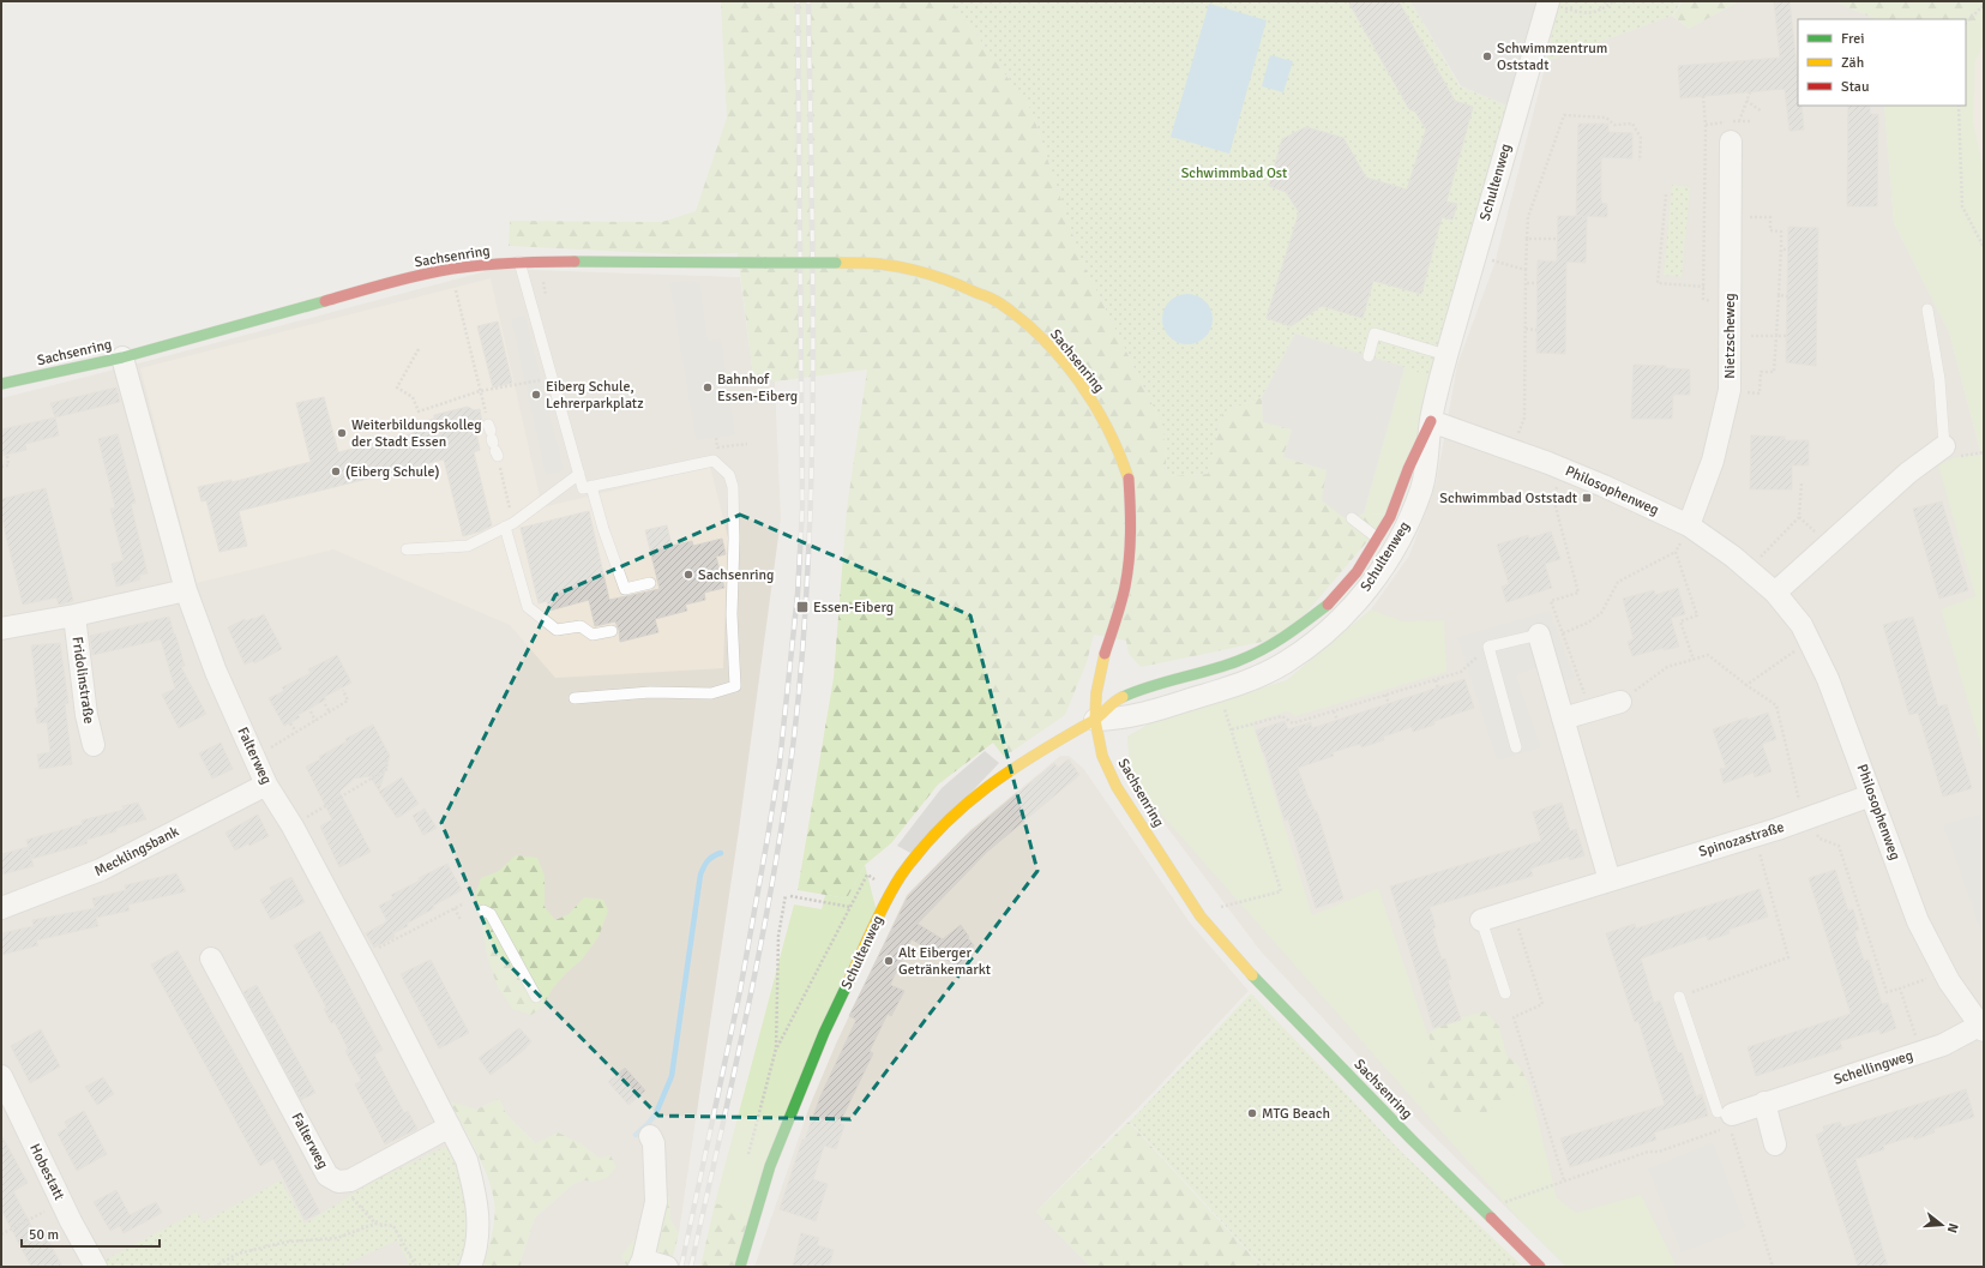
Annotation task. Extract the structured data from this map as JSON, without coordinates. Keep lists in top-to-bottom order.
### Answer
{
  "streets": {
    "street": [
      "Schultenweg",
      "Sachsenring",
      "Nietzscheweg",
      "Philosophenweg",
      "Fridolinstraße",
      "Falterweg",
      "Spinozastraße",
      "Mecklingsbank",
      "Schellingweg",
      "Hobestatt"
    ]
  },
  "crossings": [
    ["Schultenweg", "Sachsenring"],
    ["Schultenweg", "Philosophenweg"],
    ["Sachsenring", "Falterweg"],
    ["Nietzscheweg", "Philosophenweg"],
    ["Philosophenweg", "Spinozastraße"],
    ["Philosophenweg", "Schellingweg"],
    ["Fridolinstraße", "Falterweg"],
    ["Falterweg", "Mecklingsbank"]
  ],
  "parks": ["Schwimmbad Ost"],
  "places": {
    "other": [
      "Schwimmzentrum Oststadt",
      "Bahnhof Essen-Eiberg",
      "Eiberg Schule, Lehrerparkplatz",
      "Weiterbildungskolleg der Stadt Essen",
      "(Eiberg Schule)",
      "Sachsenring",
      "Alt Eiberger Getränkemarkt",
      "MTG Beach"
    ],
    "transit": ["Schwimmbad Oststadt", "Essen-Eiberg"]
  },
  "legend": ["Frei", "Zäh", "Stau"],
  "scale_bar": "50 m",
  "north": "right"
}
